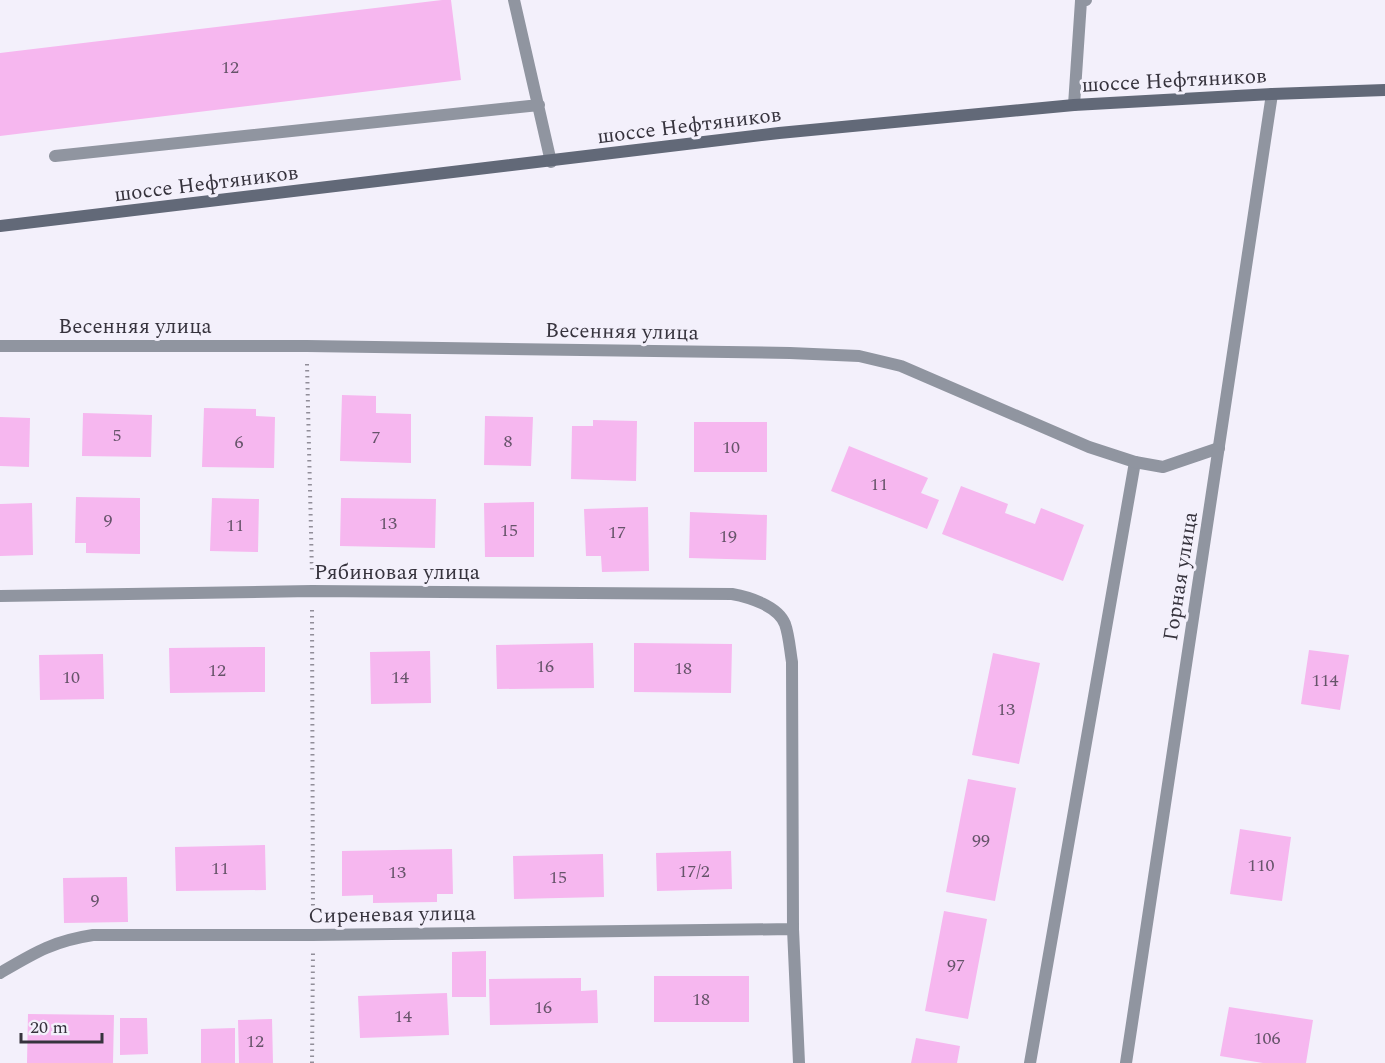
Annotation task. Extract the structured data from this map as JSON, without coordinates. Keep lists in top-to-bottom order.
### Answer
{
  "streets": {
    "main road": ["шоссе Нефтяников"],
    "street": [
      "Весенняя улица",
      "Рябиновая улица",
      "Горная улица",
      "Сиреневая улица"
    ]
  },
  "crossings": [
    ["шоссе Нефтяников", "Горная улица"],
    ["Весенняя улица", "Горная улица"],
    ["Рябиновая улица", "Сиреневая улица"]
  ],
  "house_numbers": [
    "12",
    "5",
    "7",
    "8",
    "6",
    "10",
    "11",
    "9",
    "13",
    "11",
    "15",
    "17",
    "19",
    "16",
    "18",
    "12",
    "10",
    "14",
    "114",
    "13",
    "99",
    "110",
    "11",
    "17/2",
    "13",
    "15",
    "9",
    "97",
    "18",
    "16",
    "14",
    "106",
    "12"
  ],
  "scale_bar": "20 m"
}
